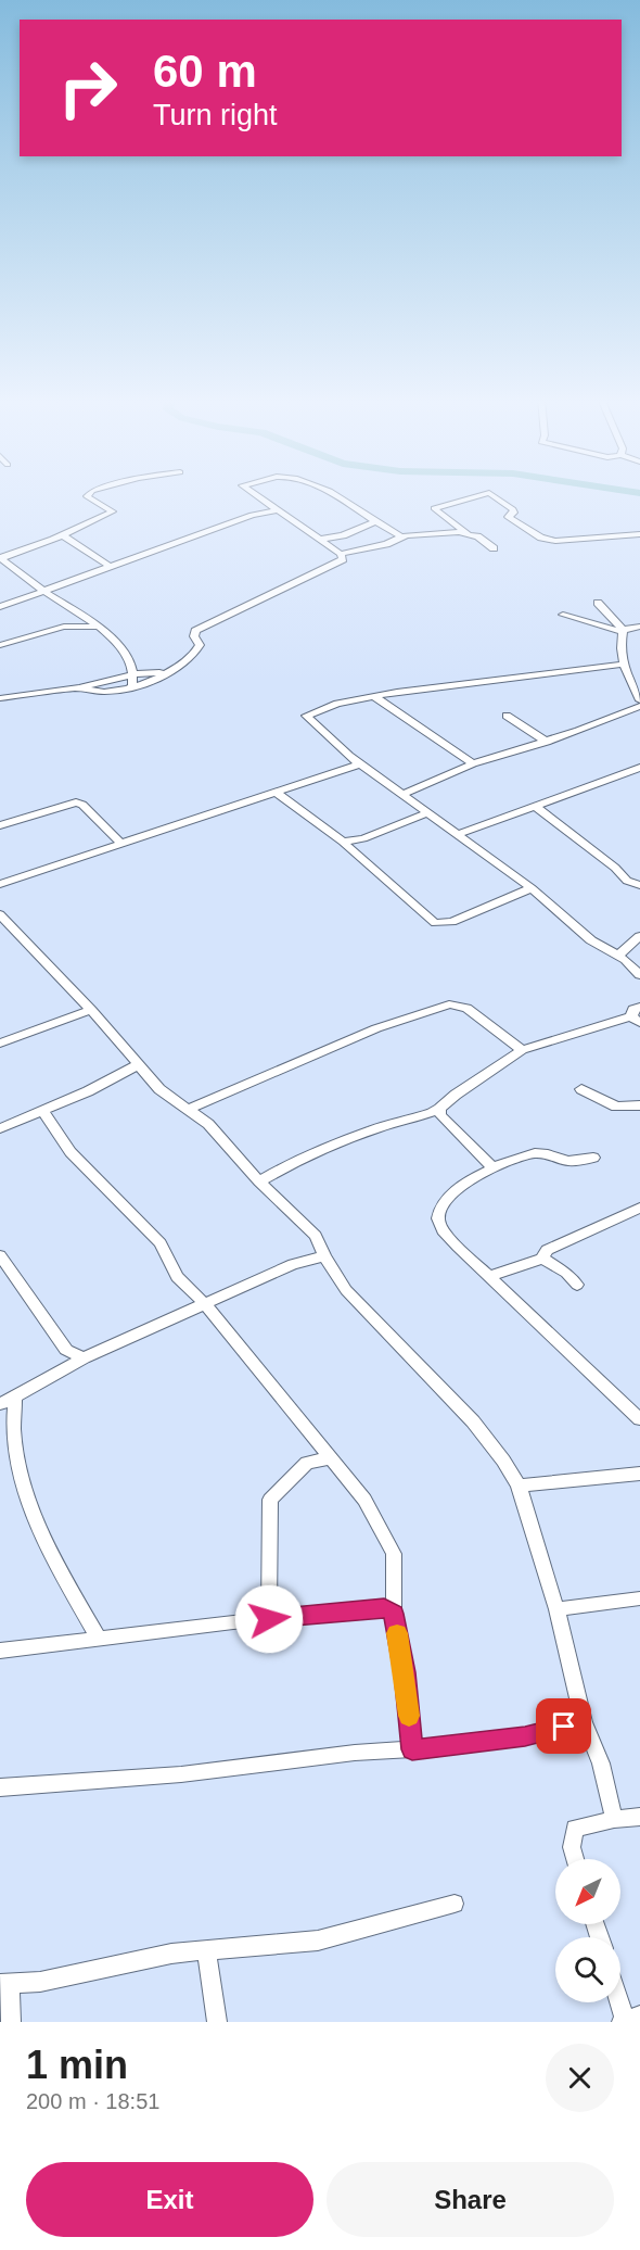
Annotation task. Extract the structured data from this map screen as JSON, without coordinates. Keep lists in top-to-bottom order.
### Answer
{
  "north": "bottom left",
  "page": {
    "turn": ["60 m", "Turn right"],
    "heading": ["1 min", "200 m · 18:51"],
    "buttons": ["Exit", "Share"]
  }
}
